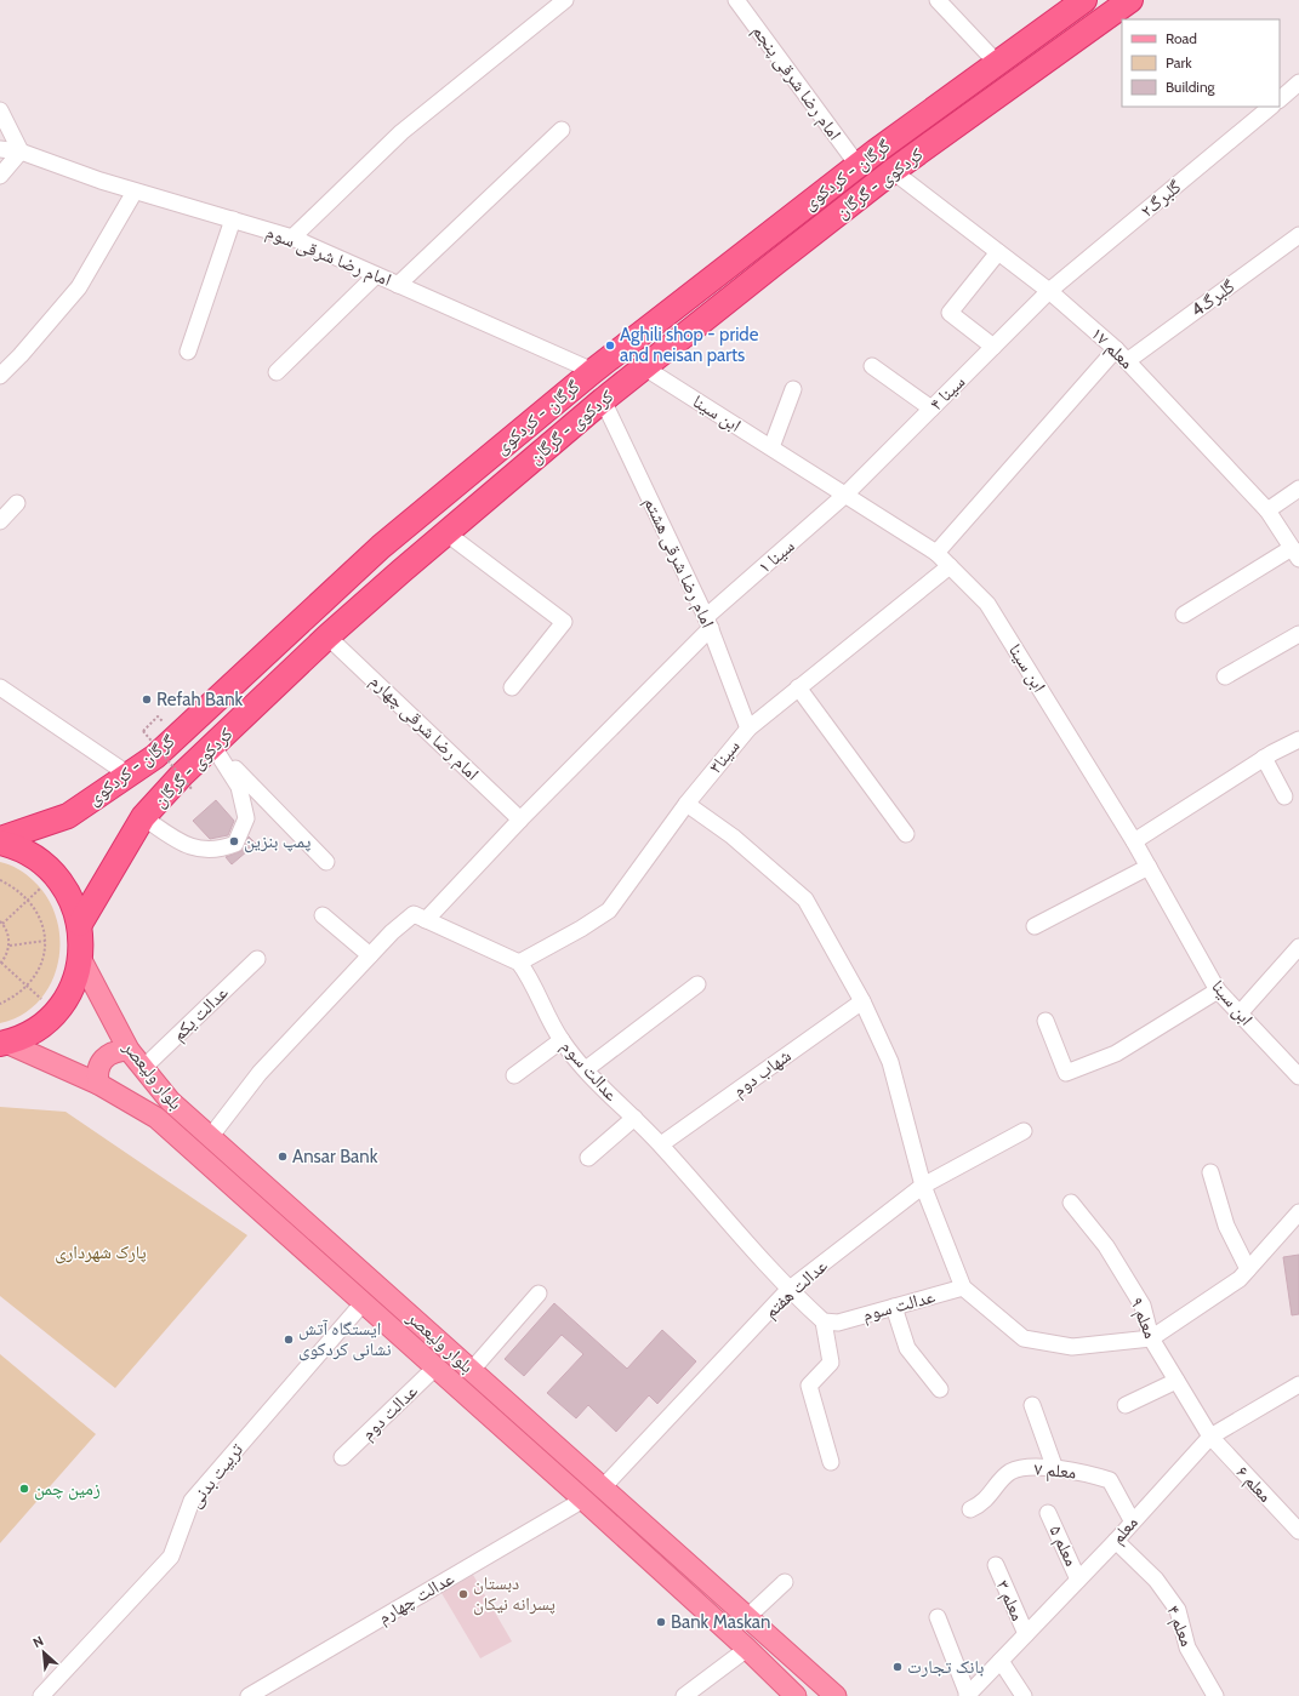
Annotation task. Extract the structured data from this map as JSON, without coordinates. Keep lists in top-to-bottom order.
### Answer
{
  "streets": {
    "highway": ["گرگان - کردکوی", "کردکوی - گرگان"],
    "main road": ["بلوار ولیعصر"],
    "street": [
      "امام رضا شرقی پنجم",
      "گلبرگ۲",
      "امام رضا شرقی سوم",
      "گلبرگ4",
      "معلم ۱۷",
      "سینا ۴",
      "ابن سینا",
      "سینا ۱",
      "امام رضا شرقی هشتم",
      "امام رضا شرقی چهارم",
      "سینا۳",
      "عدالت یکم",
      "عدالت سوم",
      "شهاب دوم",
      "عدالت هفتم",
      "معلم ۹",
      "عدالت دوم",
      "معلم ۷",
      "تربیت بدنی",
      "معلم ۶",
      "معلم",
      "معلم ۵",
      "عدالت چهارم",
      "معلم ۳",
      "معلم ۴"
    ]
  },
  "crossings": [
    ["امام رضا شرقی پنجم", "گرگان - کردکوی"],
    ["گرگان - کردکوی", "امام رضا شرقی سوم"],
    ["کردکوی - گرگان", "معلم ۱۷"],
    ["کردکوی - گرگان", "ابن سینا"],
    ["کردکوی - گرگان", "امام رضا شرقی هشتم"],
    ["کردکوی - گرگان", "امام رضا شرقی چهارم"],
    ["گلبرگ۲", "معلم ۱۷"],
    ["گلبرگ۲", "سینا ۴"],
    ["گلبرگ4", "معلم ۱۷"],
    ["معلم ۱۷", "سینا ۴"],
    ["سینا ۴", "ابن سینا"],
    ["سینا ۴", "سینا ۱"],
    ["ابن سینا", "سینا ۱"],
    ["ابن سینا", "سینا۳"],
    ["سینا ۱", "امام رضا شرقی هشتم"],
    ["سینا ۱", "امام رضا شرقی چهارم"],
    ["امام رضا شرقی هشتم", "سینا۳"],
    ["سینا۳", "عدالت سوم"],
    ["عدالت یکم", "بلوار ولیعصر"],
    ["عدالت سوم", "شهاب دوم"],
    ["عدالت سوم", "عدالت هفتم"],
    ["بلوار ولیعصر", "عدالت هفتم"],
    ["بلوار ولیعصر", "عدالت دوم"],
    ["بلوار ولیعصر", "تربیت بدنی"],
    ["بلوار ولیعصر", "عدالت چهارم"],
    ["معلم ۹", "معلم ۶"],
    ["معلم ۹", "معلم"],
    ["معلم ۷", "معلم"],
    ["معلم ۶", "معلم"],
    ["معلم", "معلم ۵"],
    ["معلم", "معلم ۳"],
    ["معلم", "معلم ۴"]
  ],
  "parks": ["پارک شهرداری"],
  "places": [
    "Aghili shop - pride and neisan parts",
    "Refah Bank",
    "پمپ بنزین",
    "Ansar Bank",
    "ایستگاه آتش نشانی کردکوی",
    "زمین چمن",
    "دبستان پسرانه نیکان",
    "Bank Maskan",
    "بانک تجارت"
  ],
  "legend": ["Road", "Park", "Building"],
  "north": "top left"
}
